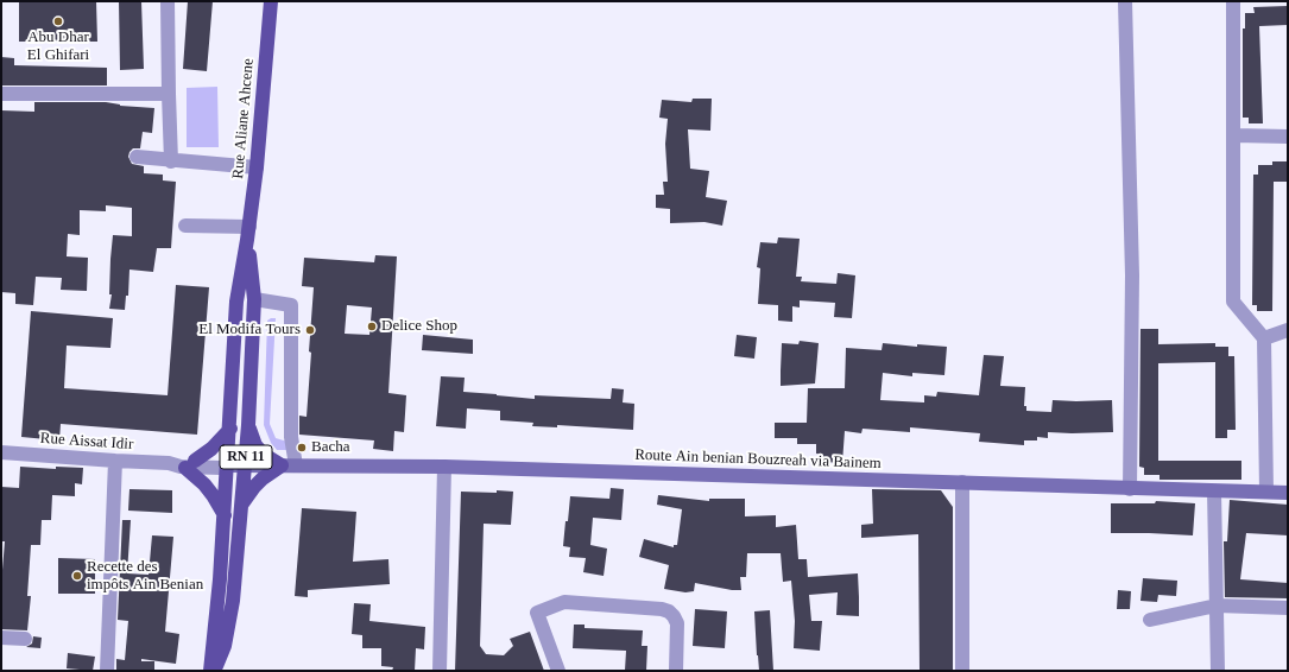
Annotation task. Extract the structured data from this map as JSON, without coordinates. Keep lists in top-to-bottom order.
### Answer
{
  "streets": {
    "main road": ["Rue Aliane Ahcene", "RN 11", "Route Ain benian Bouzreah via Bainem"],
    "street": ["Rue Aissat Idir"]
  },
  "crossings": [
    ["Rue Aliane Ahcene", "Rue Aissat Idir"],
    ["Rue Aliane Ahcene", "Route Ain benian Bouzreah via Bainem"],
    ["Rue Aissat Idir", "Route Ain benian Bouzreah via Bainem"]
  ],
  "places": [
    "Abu Dhar El Ghifari",
    "Delice Shop",
    "El Modifa Tours",
    "Bacha",
    "Recette des impôts Ain Benian"
  ]
}
